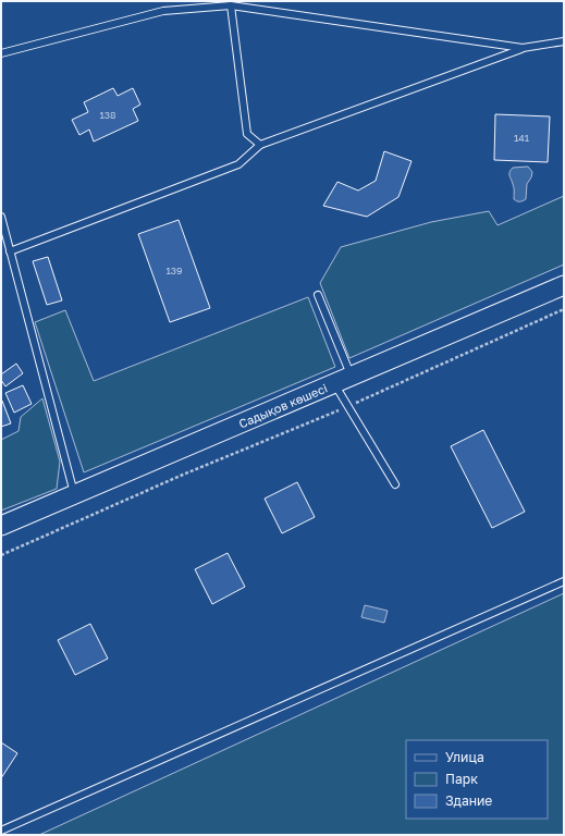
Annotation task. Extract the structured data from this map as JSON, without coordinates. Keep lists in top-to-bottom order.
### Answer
{
  "streets": {
    "street": ["Садықов көшесі"]
  },
  "house_numbers": ["138", "141", "139"],
  "legend": ["Улица", "Парк", "Здание"]
}
